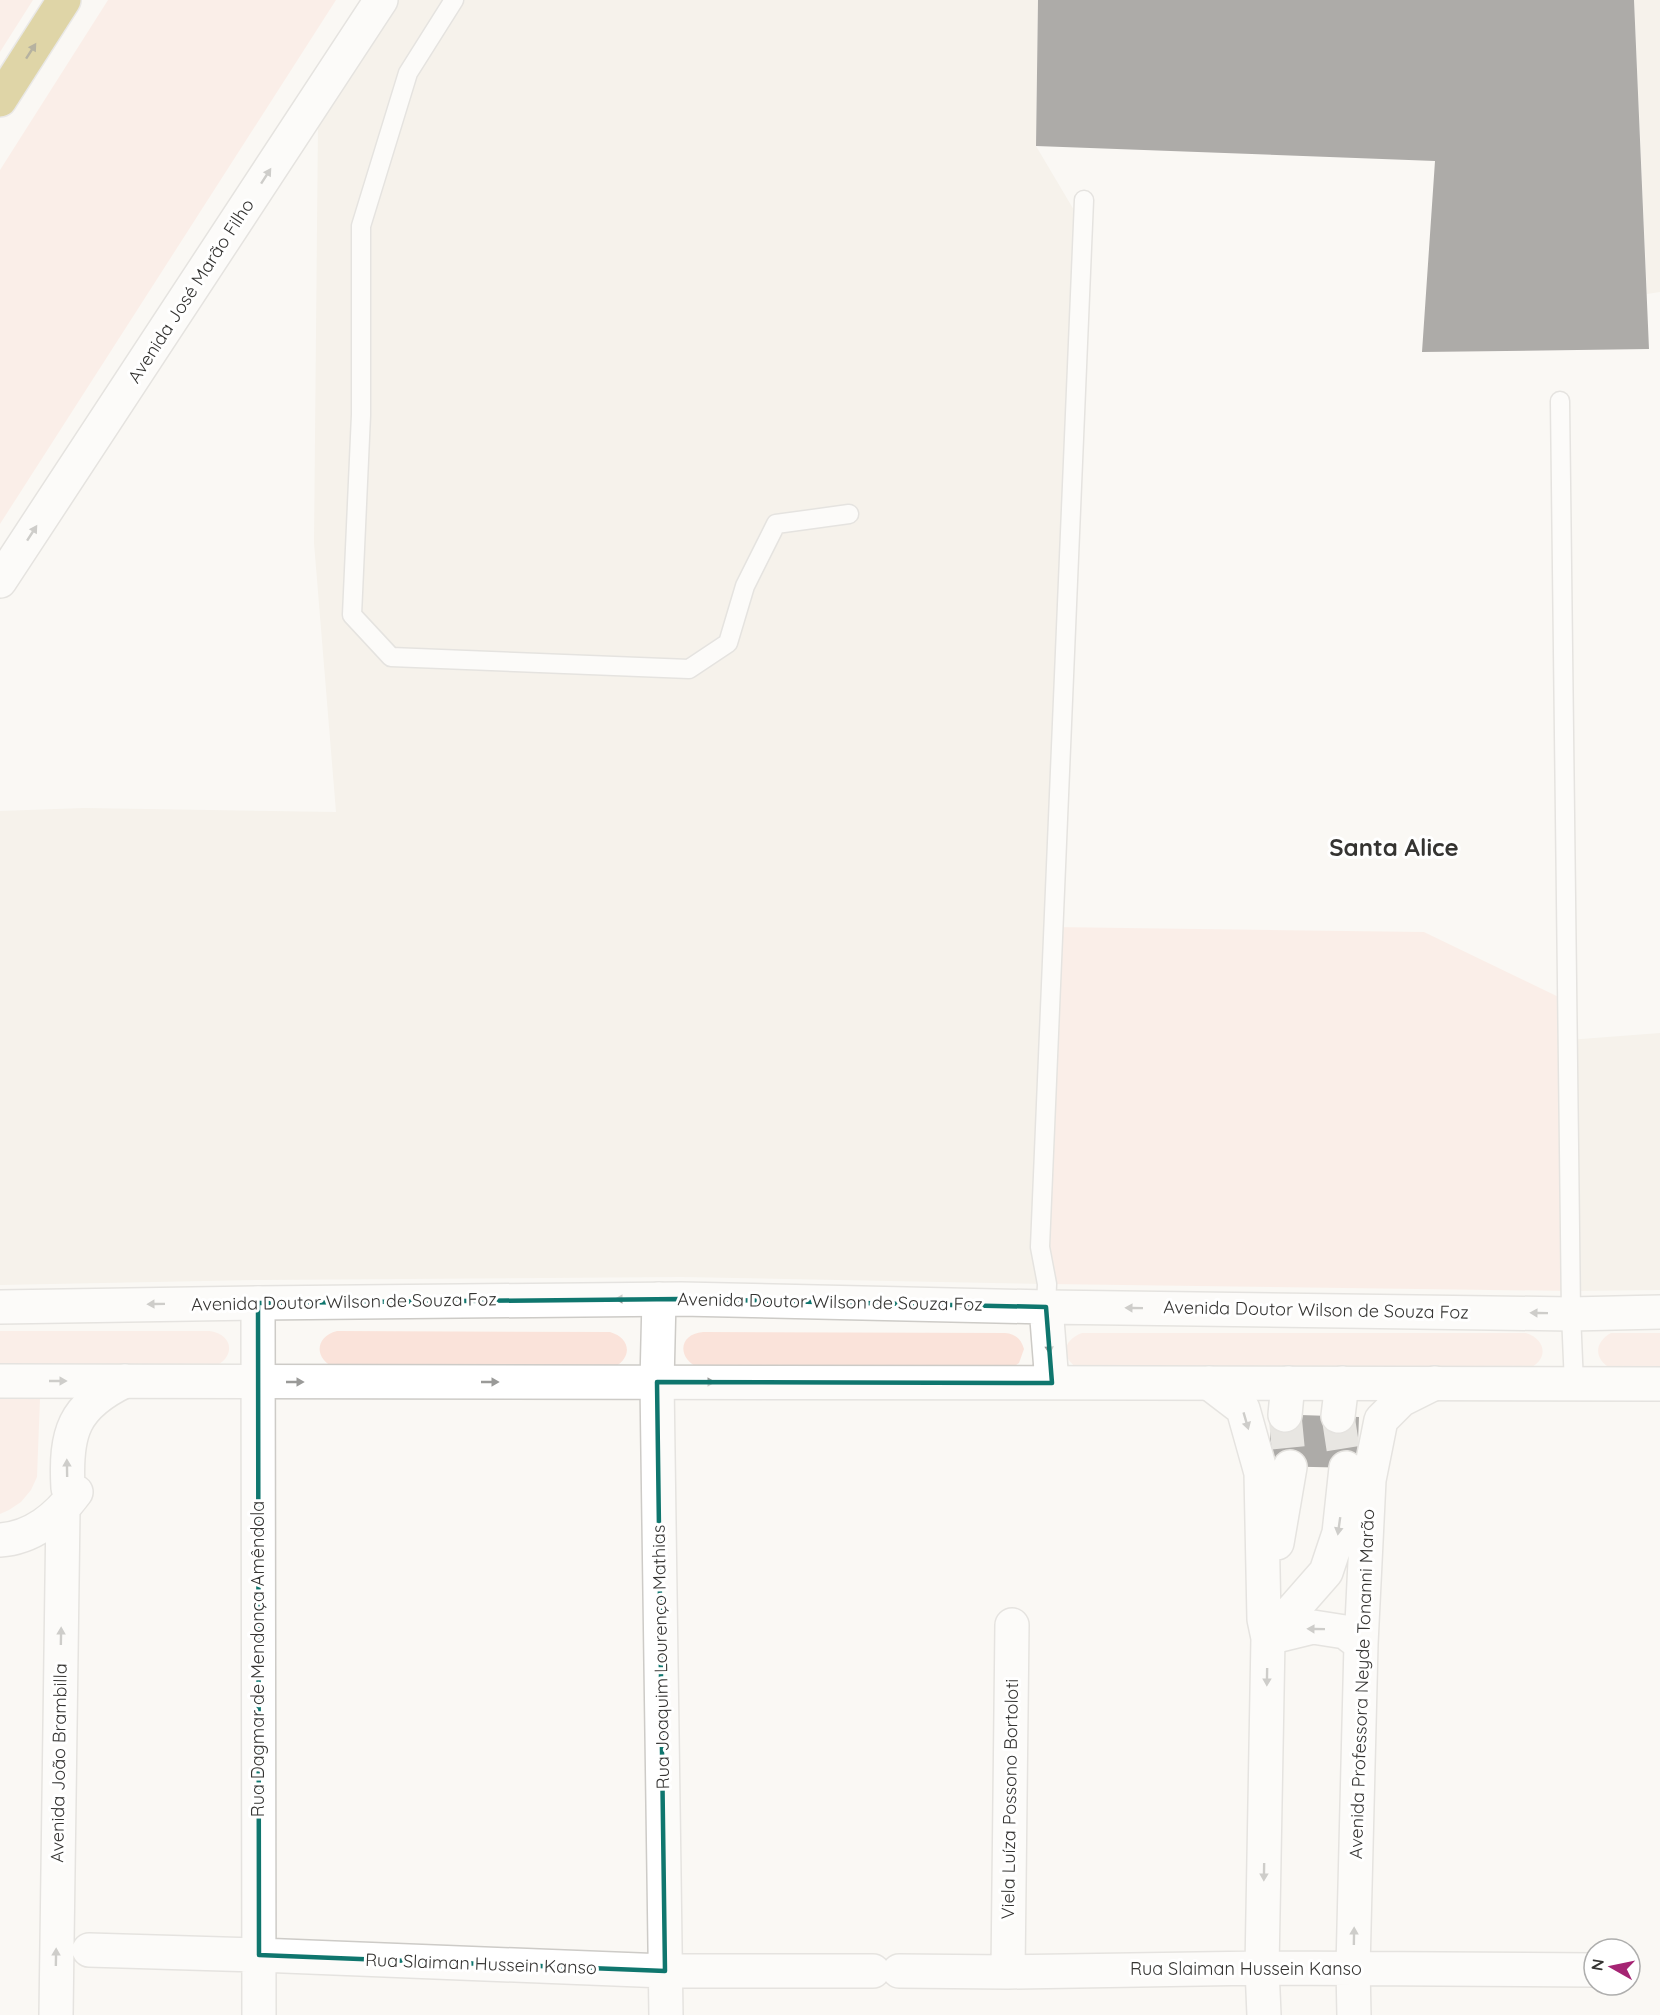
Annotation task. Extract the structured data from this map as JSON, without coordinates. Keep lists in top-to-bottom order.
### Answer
{
  "streets": {
    "street": [
      "Avenida José Marão Filho",
      "Avenida Doutor Wilson de Souza Foz",
      "Rua Joaquim Lourenço Mathias",
      "Rua Dagmar de Mendonça Amêndola",
      "Avenida Professora Neyde Tonanni Marão",
      "Avenida João Brambilla",
      "Viela Luíza Possono Bortoloti",
      "Rua Slaiman Hussein Kanso"
    ]
  },
  "crossings": [
    ["Avenida Doutor Wilson de Souza Foz", "Rua Joaquim Lourenço Mathias"],
    ["Avenida Doutor Wilson de Souza Foz", "Rua Dagmar de Mendonça Amêndola"],
    ["Rua Joaquim Lourenço Mathias", "Rua Slaiman Hussein Kanso"],
    ["Rua Dagmar de Mendonça Amêndola", "Rua Slaiman Hussein Kanso"],
    ["Avenida Professora Neyde Tonanni Marão", "Rua Slaiman Hussein Kanso"],
    ["Viela Luíza Possono Bortoloti", "Rua Slaiman Hussein Kanso"]
  ],
  "one_way": ["Avenida José Marão Filho", "Avenida João Brambilla"],
  "districts": ["Santa Alice"],
  "north": "left"
}
